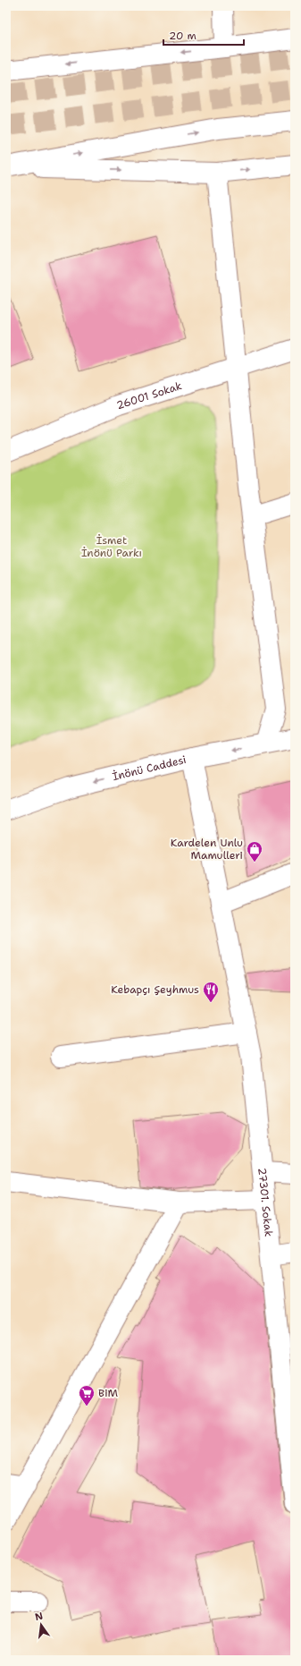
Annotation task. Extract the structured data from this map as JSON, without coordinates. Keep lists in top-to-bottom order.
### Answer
{
  "streets": {
    "main road": ["26001 Sokak", "İnönü Caddesi", "27301. Sokak"]
  },
  "crossings": [
    ["İnönü Caddesi", "27301. Sokak"]
  ],
  "one_way": ["İnönü Caddesi"],
  "parks": ["İsmet İnönü Parkı"],
  "places": {
    "shop": ["Kardelen Unlu Mamulleri"],
    "restaurant": ["Kebapçı Şeyhmus"],
    "supermarket": ["BiM"]
  },
  "scale_bar": "20 m",
  "north": "top"
}
